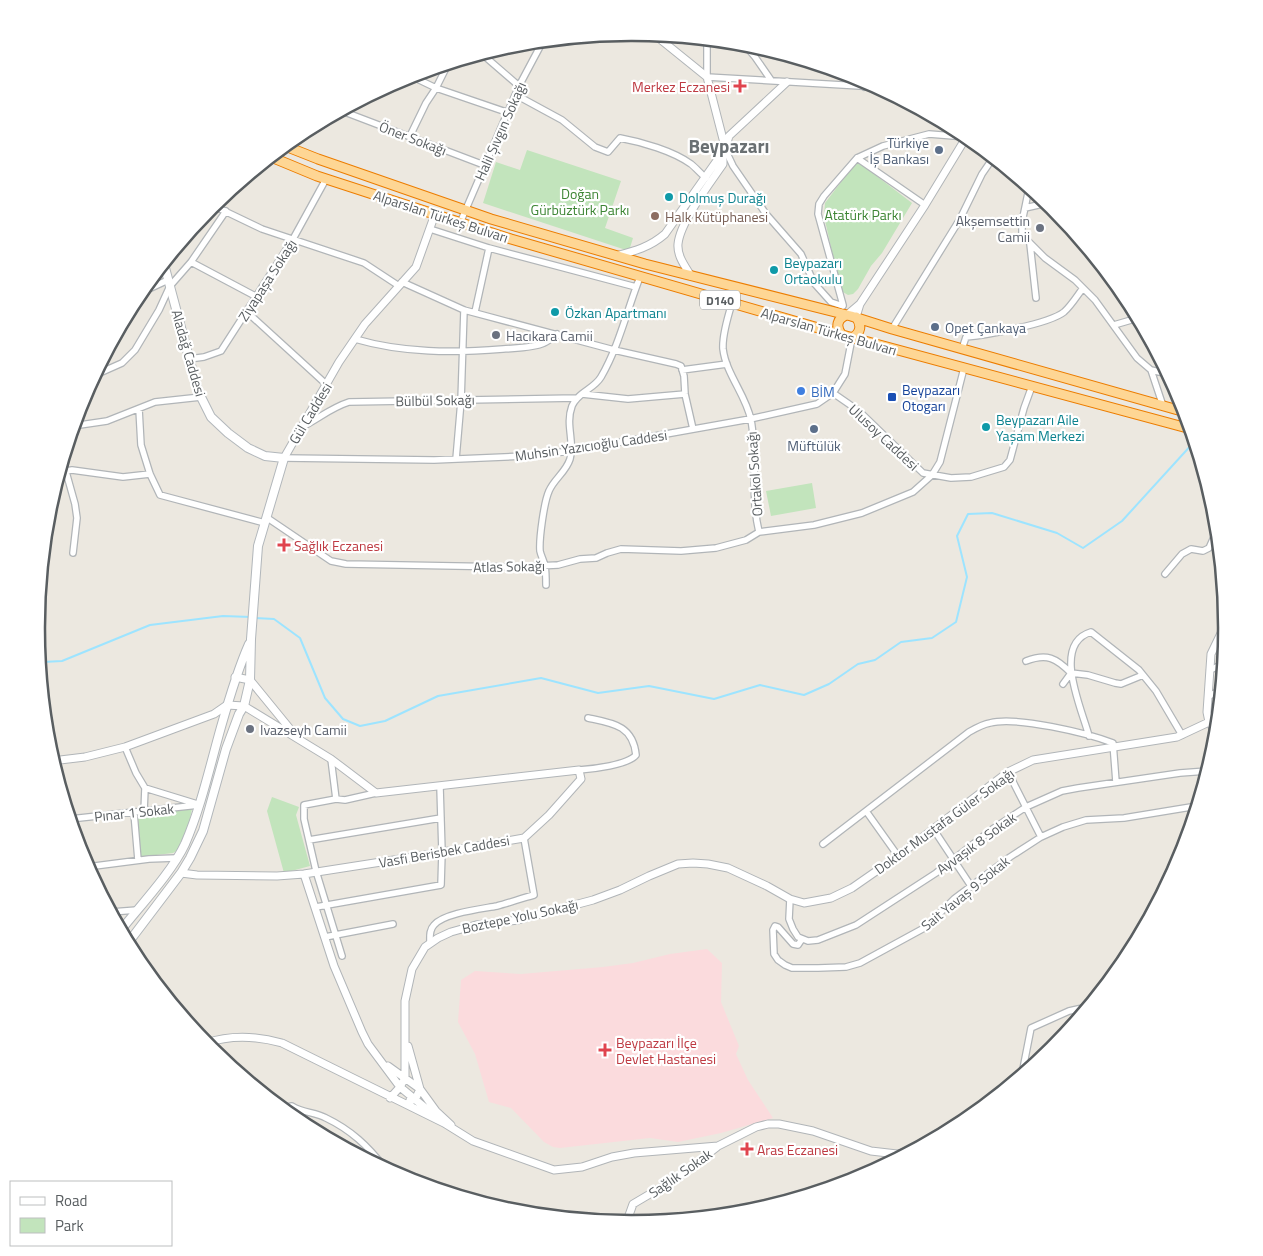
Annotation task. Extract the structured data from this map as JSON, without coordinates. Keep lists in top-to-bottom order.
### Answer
{
  "streets": {
    "highway": ["Alparslan Türkeş Bulvarı", "D140"],
    "main road": ["Aladağ Caddesi", "Gül Caddesi"],
    "street": [
      "Halil Şıvgın Sokağı",
      "Öner Sokağı",
      "Ziyapaşa Sokağı",
      "Bülbül Sokağı",
      "Ulusoy Caddesi",
      "Muhsin Yazıcıoğlu Caddesi",
      "Ortakol Sokağı",
      "Atlas Sokağı",
      "Pınar 1 Sokak",
      "Doktor Mustafa Güler Sokağı",
      "Ayvaşık 8 Sokak",
      "Vasfi Berisbek Caddesi",
      "Sait Yavaş 9 Sokak",
      "Boztepe Yolu Sokağı",
      "Sağlık Sokak"
    ]
  },
  "crossings": [
    ["Halil Şıvgın Sokağı", "Öner Sokağı"],
    ["Halil Şıvgın Sokağı", "Alparslan Türkeş Bulvarı"],
    ["Alparslan Türkeş Bulvarı", "Ziyapaşa Sokağı"],
    ["Alparslan Türkeş Bulvarı", "Gül Caddesi"],
    ["Alparslan Türkeş Bulvarı", "Ortakol Sokağı"],
    ["Ziyapaşa Sokağı", "Aladağ Caddesi"],
    ["Aladağ Caddesi", "Gül Caddesi"],
    ["Aladağ Caddesi", "Muhsin Yazıcıoğlu Caddesi"],
    ["Bülbül Sokağı", "Gül Caddesi"],
    ["Gül Caddesi", "Muhsin Yazıcıoğlu Caddesi"],
    ["Gül Caddesi", "Atlas Sokağı"],
    ["Gül Caddesi", "Pınar 1 Sokak"],
    ["Gül Caddesi", "Vasfi Berisbek Caddesi"],
    ["Ulusoy Caddesi", "Muhsin Yazıcıoğlu Caddesi"],
    ["Ulusoy Caddesi", "Ortakol Sokağı"],
    ["Ulusoy Caddesi", "Atlas Sokağı"],
    ["Muhsin Yazıcıoğlu Caddesi", "Ortakol Sokağı"],
    ["Ortakol Sokağı", "Atlas Sokağı"],
    ["Doktor Mustafa Güler Sokağı", "Boztepe Yolu Sokağı"],
    ["Ayvaşık 8 Sokak", "Sait Yavaş 9 Sokak"]
  ],
  "districts": ["Beypazarı"],
  "parks": ["Doğan Gürbüztürk Parkı", "Atatürk Parkı"],
  "places": {
    "health": [
      "Merkez Eczanesi",
      "Sağlık Eczanesi",
      "Beypazarı İlçe Devlet Hastanesi",
      "Aras Eczanesi"
    ],
    "other": [
      "Türkiye İş Bankası",
      "Dolmuş Durağı",
      "Halk Kütüphanesi",
      "Akşemsettin Camii",
      "Beypazarı Ortaokulu",
      "Özkan Apartmanı",
      "Opet Çankaya",
      "Hacıkara Camii",
      "BİM",
      "Beypazarı Aile Yaşam Merkezi",
      "Müftülük",
      "Ivazseyh Camii"
    ],
    "transit": ["Beypazarı Otogarı"]
  },
  "legend": ["Road", "Park"]
}
